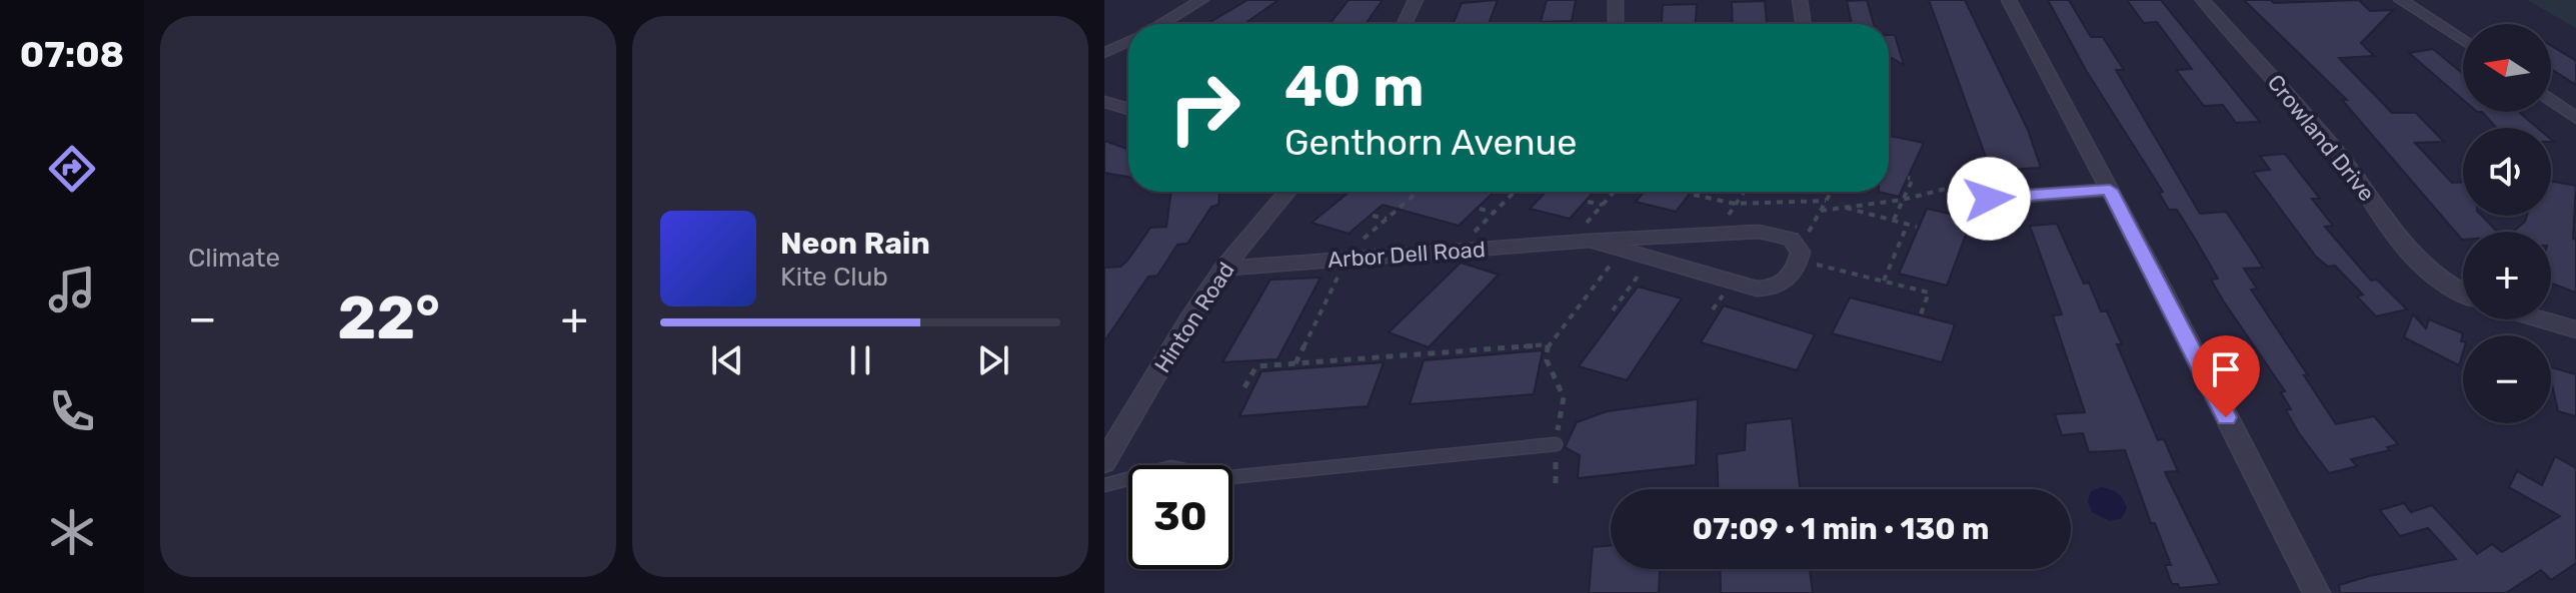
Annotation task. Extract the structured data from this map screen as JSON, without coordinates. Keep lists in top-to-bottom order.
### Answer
{
  "streets": {
    "street": ["Crowland Drive", "Arbor Dell Road", "Hinton Road"]
  },
  "crossings": [
    ["Arbor Dell Road", "Hinton Road"]
  ],
  "north": "left",
  "page": {
    "tabs": "07:08",
    "tile": "Climate",
    "map_buttons": ["+", "−"],
    "turn": ["40 m", "Genthorn Avenue"],
    "song": ["Neon Rain", "Kite Club"],
    "heat": ["−", "22°", "+"],
    "limit": "30",
    "trip": "07:09 · 1 min · 130 m"
  }
}
